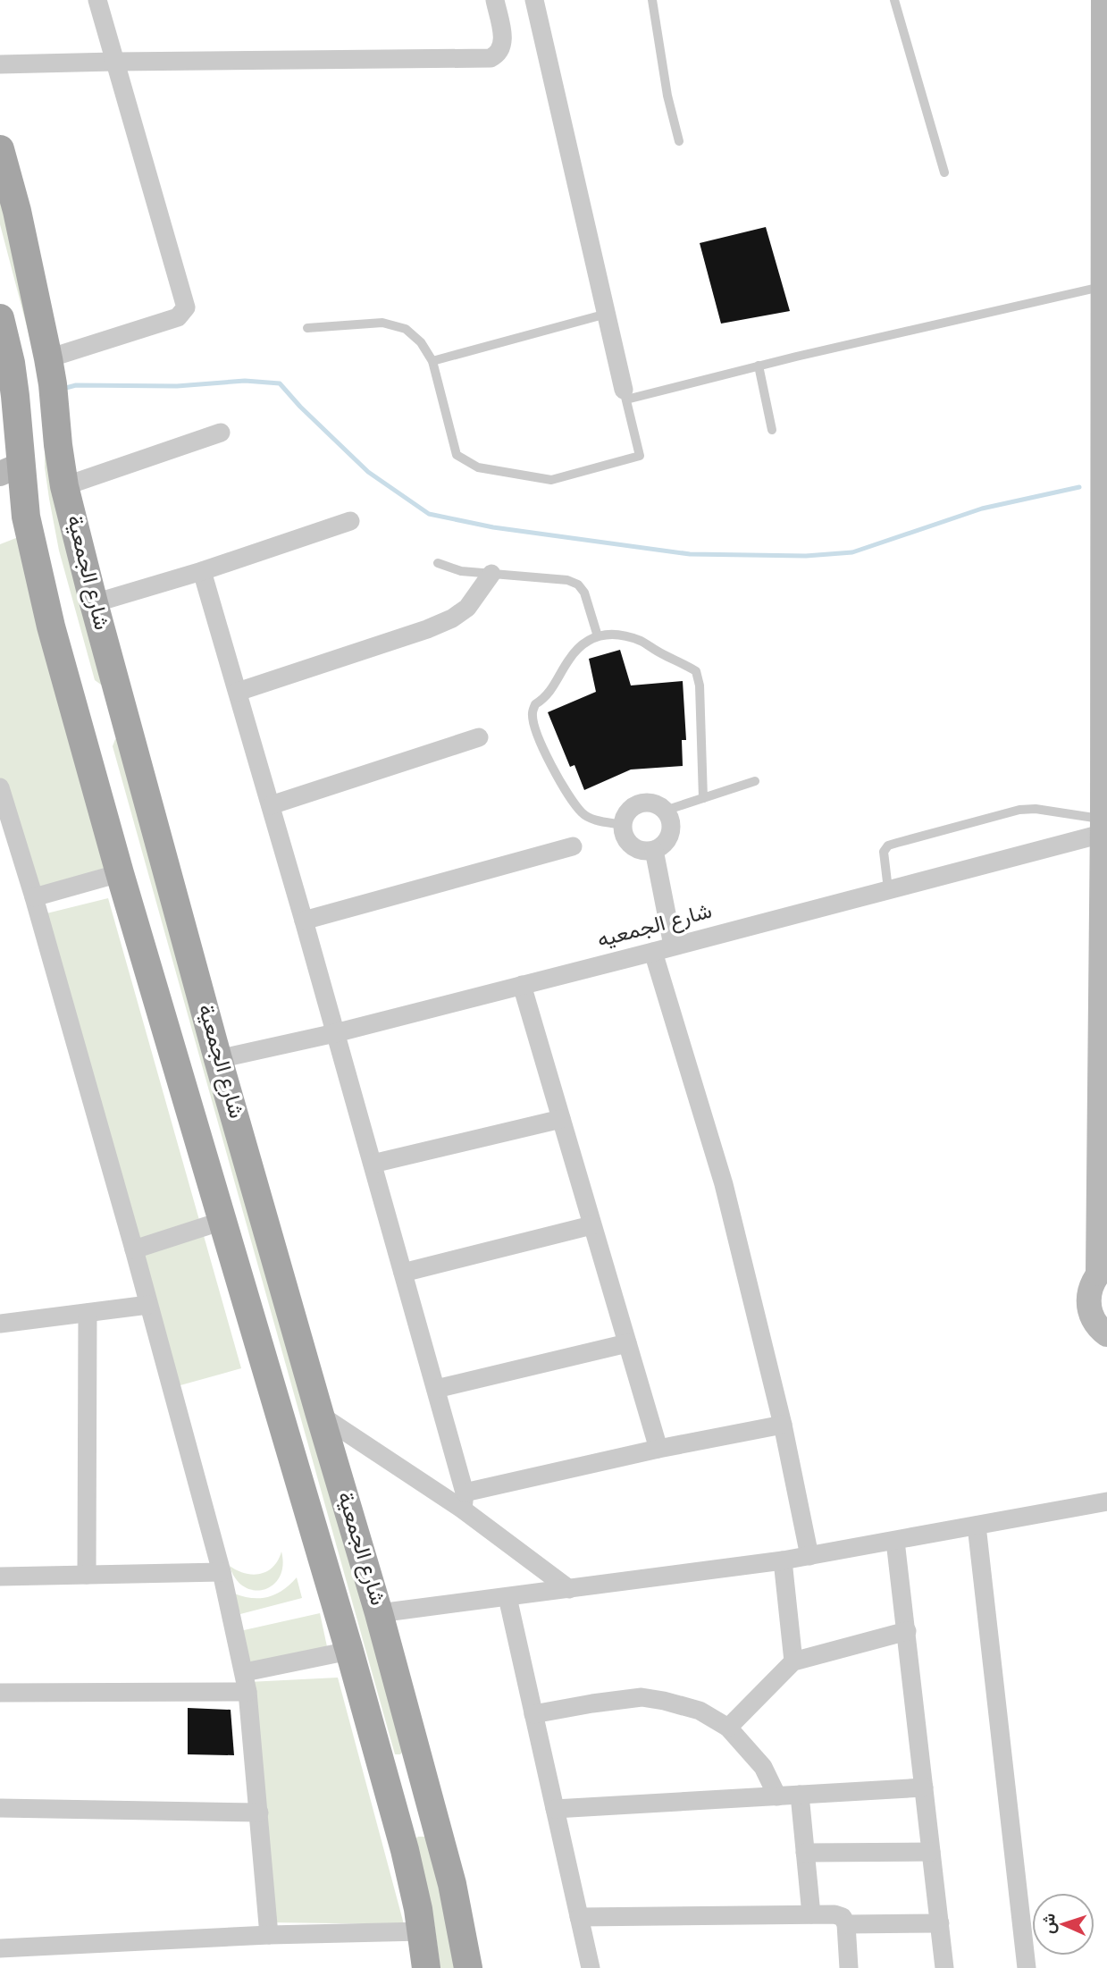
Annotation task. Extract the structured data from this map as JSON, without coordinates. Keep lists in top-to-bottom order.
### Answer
{
  "streets": {
    "main road": ["شارع الجمعية"],
    "street": ["شارع الجمعيه"]
  },
  "crossings": [
    ["شارع الجمعية", "شارع الجمعيه"]
  ],
  "north": "left"
}
